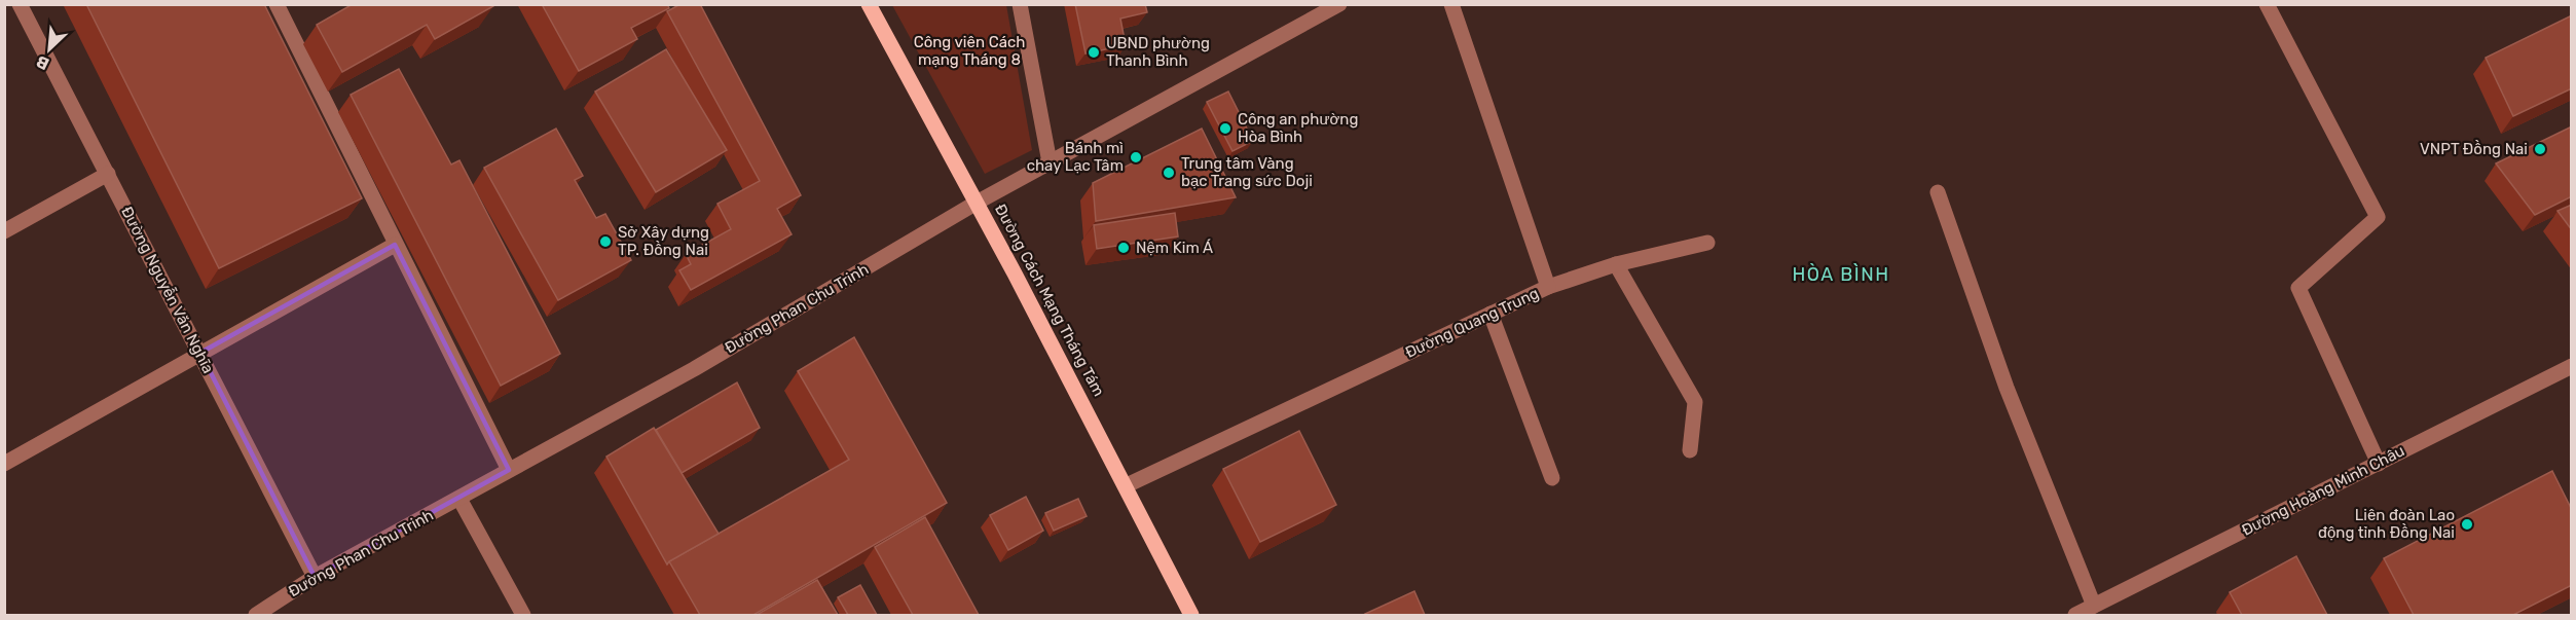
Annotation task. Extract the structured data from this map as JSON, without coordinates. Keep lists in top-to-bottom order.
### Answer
{
  "streets": {
    "main road": ["Đường Cách Mạng Tháng Tám"],
    "street": [
      "Đường Nguyễn Văn Nghĩa",
      "Đường Phan Chu Trinh",
      "Đường Quang Trung",
      "Đường Hoàng Minh Châu"
    ]
  },
  "crossings": [
    ["Đường Nguyễn Văn Nghĩa", "Đường Phan Chu Trinh"],
    ["Đường Cách Mạng Tháng Tám", "Đường Phan Chu Trinh"],
    ["Đường Cách Mạng Tháng Tám", "Đường Quang Trung"]
  ],
  "districts": ["HÒA BÌNH"],
  "parks": ["Công viên Cách mạng Tháng 8"],
  "places": [
    "UBND phường Thanh Bình",
    "Công an phường Hòa Bình",
    "VNPT Đồng Nai",
    "Bánh mì chay Lạc Tâm",
    "Trung tâm Vàng bạc Trang sức Doji",
    "Sở Xây dựng TP. Đồng Nai",
    "Nệm Kim Á",
    "Liên đoàn Lao động tỉnh Đồng Nai"
  ],
  "north": "bottom left"
}
